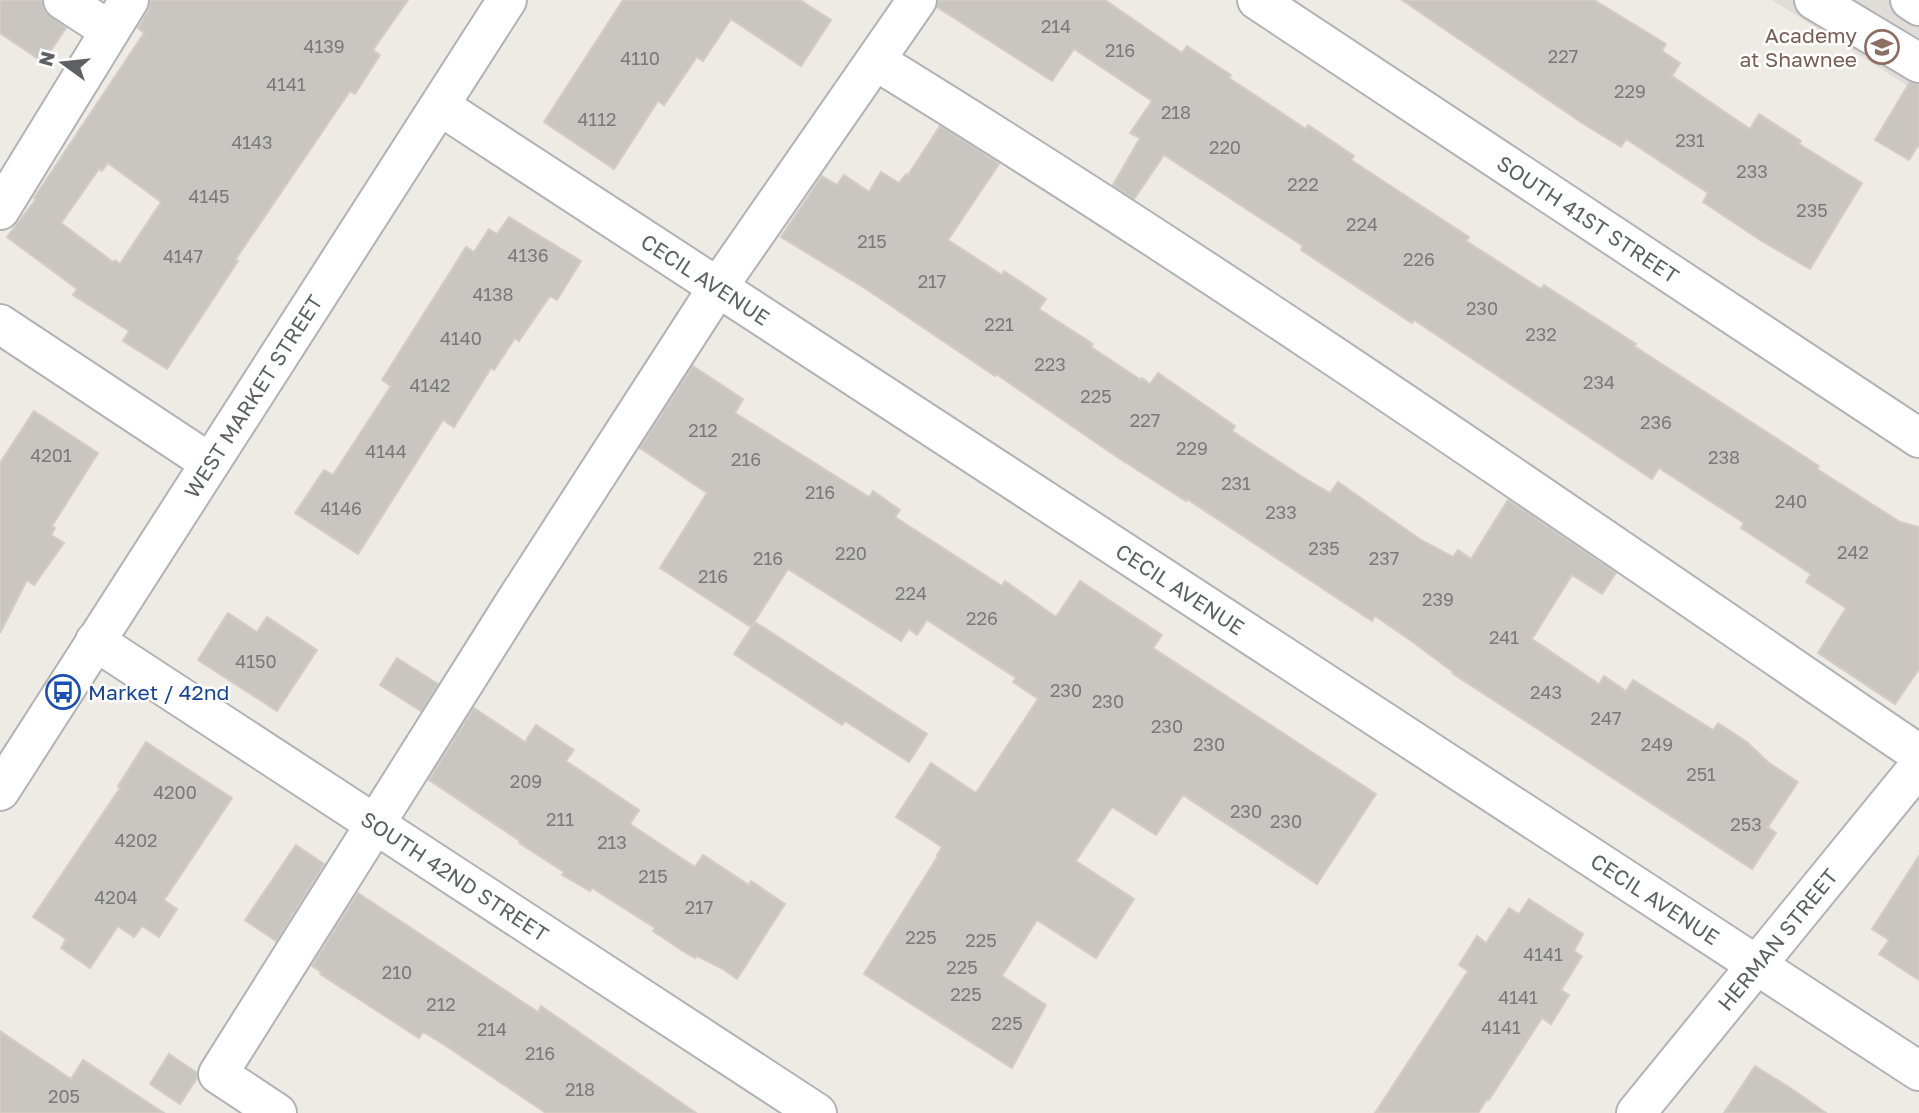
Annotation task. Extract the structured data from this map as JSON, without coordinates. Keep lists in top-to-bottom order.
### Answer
{
  "streets": {
    "street": [
      "SOUTH 41ST STREET",
      "CECIL AVENUE",
      "WEST MARKET STREET",
      "SOUTH 42ND STREET",
      "HERMAN STREET"
    ]
  },
  "crossings": [
    ["CECIL AVENUE", "WEST MARKET STREET"],
    ["CECIL AVENUE", "HERMAN STREET"],
    ["WEST MARKET STREET", "SOUTH 42ND STREET"]
  ],
  "places": {
    "school or university": ["Academy at Shawnee"],
    "bus stop": ["Market / 42nd"]
  },
  "house_numbers": [
    "214",
    "4139",
    "216",
    "227",
    "4110",
    "4141",
    "229",
    "218",
    "4112",
    "231",
    "4143",
    "220",
    "233",
    "222",
    "4145",
    "235",
    "224",
    "215",
    "4136",
    "4147",
    "226",
    "217",
    "4138",
    "230",
    "221",
    "232",
    "4140",
    "223",
    "234",
    "4142",
    "225",
    "227",
    "236",
    "212",
    "229",
    "4144",
    "4201",
    "238",
    "216",
    "231",
    "216",
    "240",
    "4146",
    "233",
    "235",
    "242",
    "220",
    "216",
    "237",
    "216",
    "224",
    "239",
    "226",
    "241",
    "4150",
    "230",
    "243",
    "230",
    "247",
    "230",
    "230",
    "249",
    "251",
    "209",
    "4200",
    "230",
    "211",
    "230",
    "253",
    "4202",
    "213",
    "215",
    "4204",
    "217",
    "225",
    "225",
    "4141",
    "225",
    "210",
    "225",
    "4141",
    "212",
    "225",
    "4141",
    "214",
    "216",
    "218",
    "205"
  ],
  "north": "left"
}
